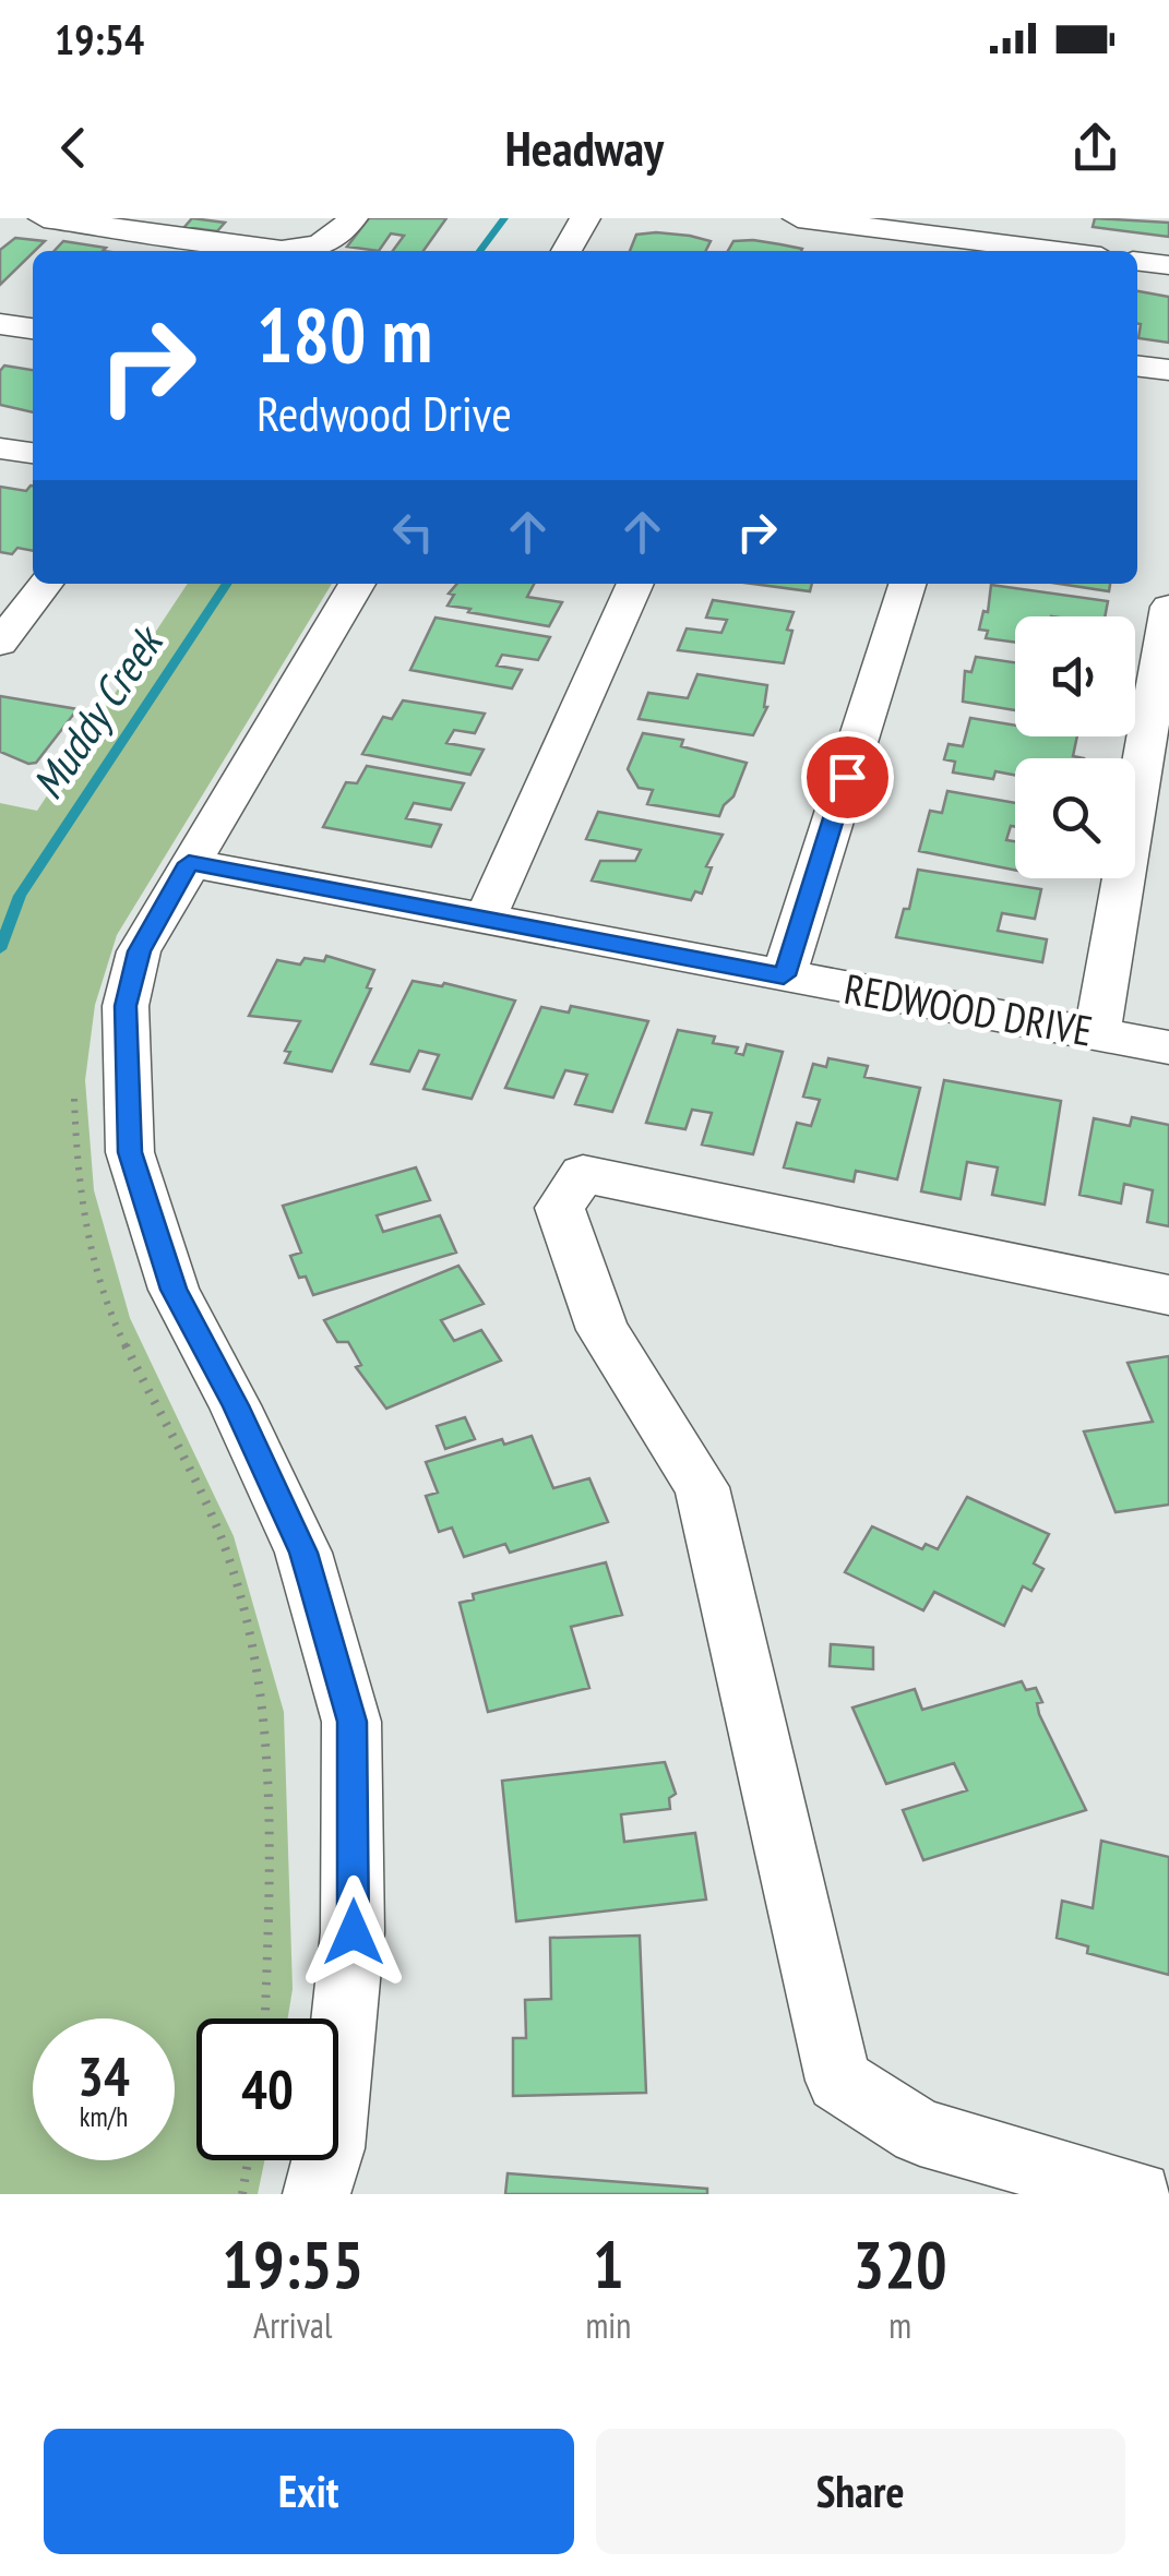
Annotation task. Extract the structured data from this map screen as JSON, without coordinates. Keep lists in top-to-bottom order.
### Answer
{
  "streets": {
    "street": ["REDWOOD DRIVE"]
  },
  "water": ["Muddy Creek"],
  "page": {
    "status": "19:54",
    "header": "Headway",
    "turn": ["180 m", "Redwood Drive"],
    "speed": "34 km/h",
    "limit": "40",
    "eta": [
      "19:55",
      "Arrival",
      "1",
      "min",
      "320",
      "m"
    ],
    "buttons": ["Exit", "Share"]
  }
}
